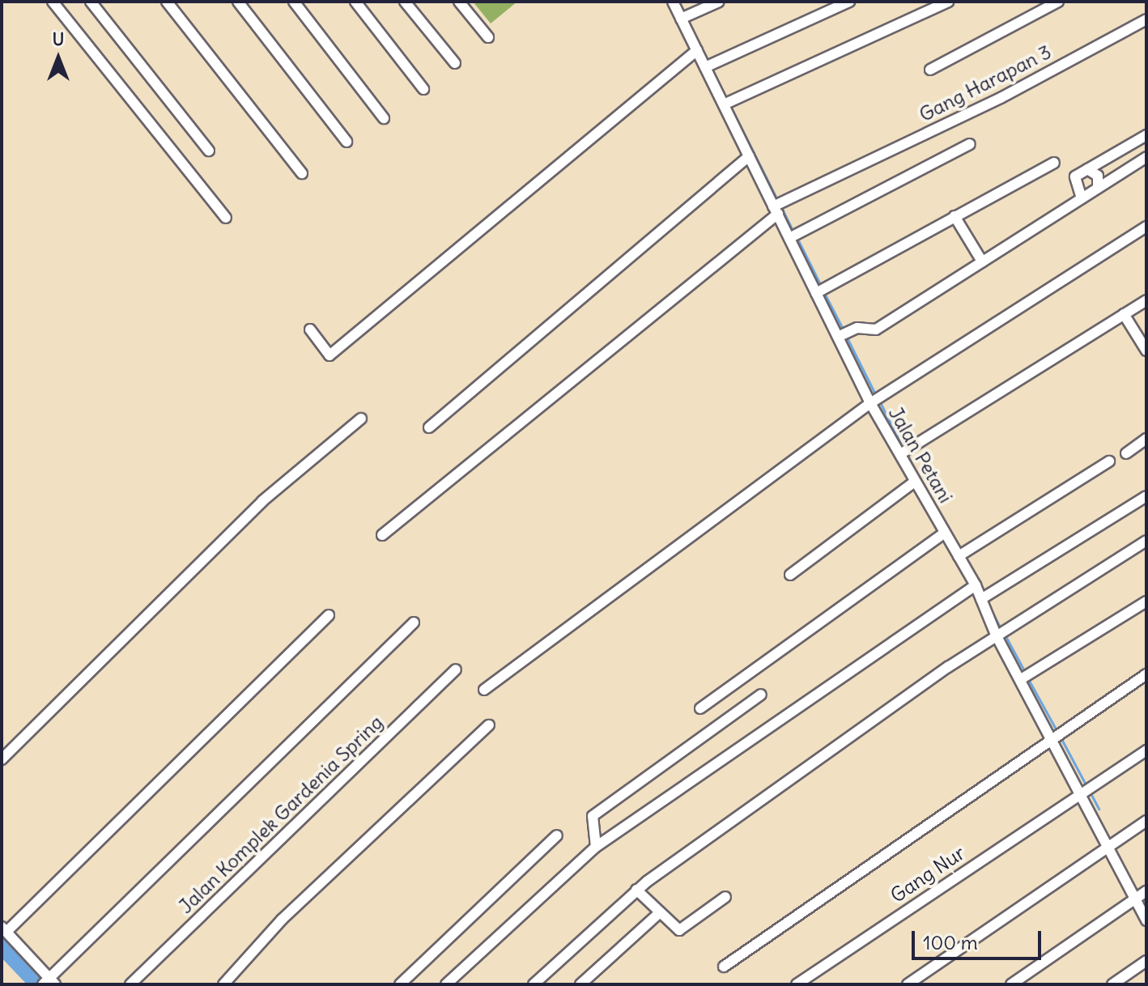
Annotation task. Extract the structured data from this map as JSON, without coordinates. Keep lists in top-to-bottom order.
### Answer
{
  "streets": {
    "street": [
      "Gang Harapan 3",
      "Jalan Petani",
      "Jalan Komplek Gardenia Spring",
      "Gang Nur"
    ]
  },
  "crossings": [
    ["Gang Harapan 3", "Jalan Petani"],
    ["Jalan Petani", "Gang Nur"]
  ],
  "scale_bar": "100 m",
  "north": "top"
}
